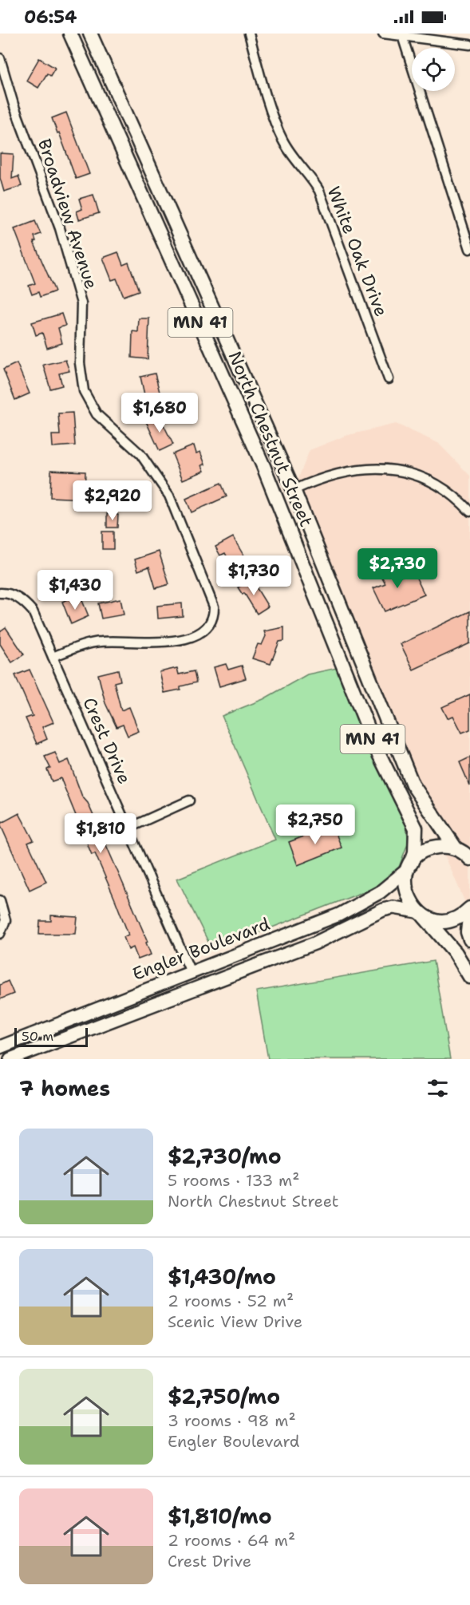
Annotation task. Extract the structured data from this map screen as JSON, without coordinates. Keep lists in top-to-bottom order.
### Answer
{
  "streets": {
    "main road": ["MN 41", "North Chestnut Street", "Engler Boulevard"],
    "street": ["Broadview Avenue", "White Oak Drive", "Crest Drive"]
  },
  "crossings": [
    ["Broadview Avenue", "Crest Drive"],
    ["MN 41", "North Chestnut Street"],
    ["MN 41", "Engler Boulevard"],
    ["North Chestnut Street", "Engler Boulevard"],
    ["Crest Drive", "Engler Boulevard"]
  ],
  "scale_bar": "50 m",
  "page": {
    "status": "06:54",
    "price": [
      "$1,680",
      "$2,920",
      "$2,730",
      "$1,730",
      "$1,430",
      "$2,750",
      "$1,810"
    ],
    "scale": "50 m",
    "heading": "7 homes",
    "list": [
      {
        "name": "$2,730/mo",
        "note": "5 rooms · 133 m² · North Chestnut Street"
      },
      {
        "name": "$1,430/mo",
        "note": "2 rooms · 52 m² · Scenic View Drive"
      },
      {
        "name": "$2,750/mo",
        "note": "3 rooms · 98 m² · Engler Boulevard"
      },
      {
        "name": "$1,810/mo",
        "note": "2 rooms · 64 m² · Crest Drive"
      }
    ]
  }
}
